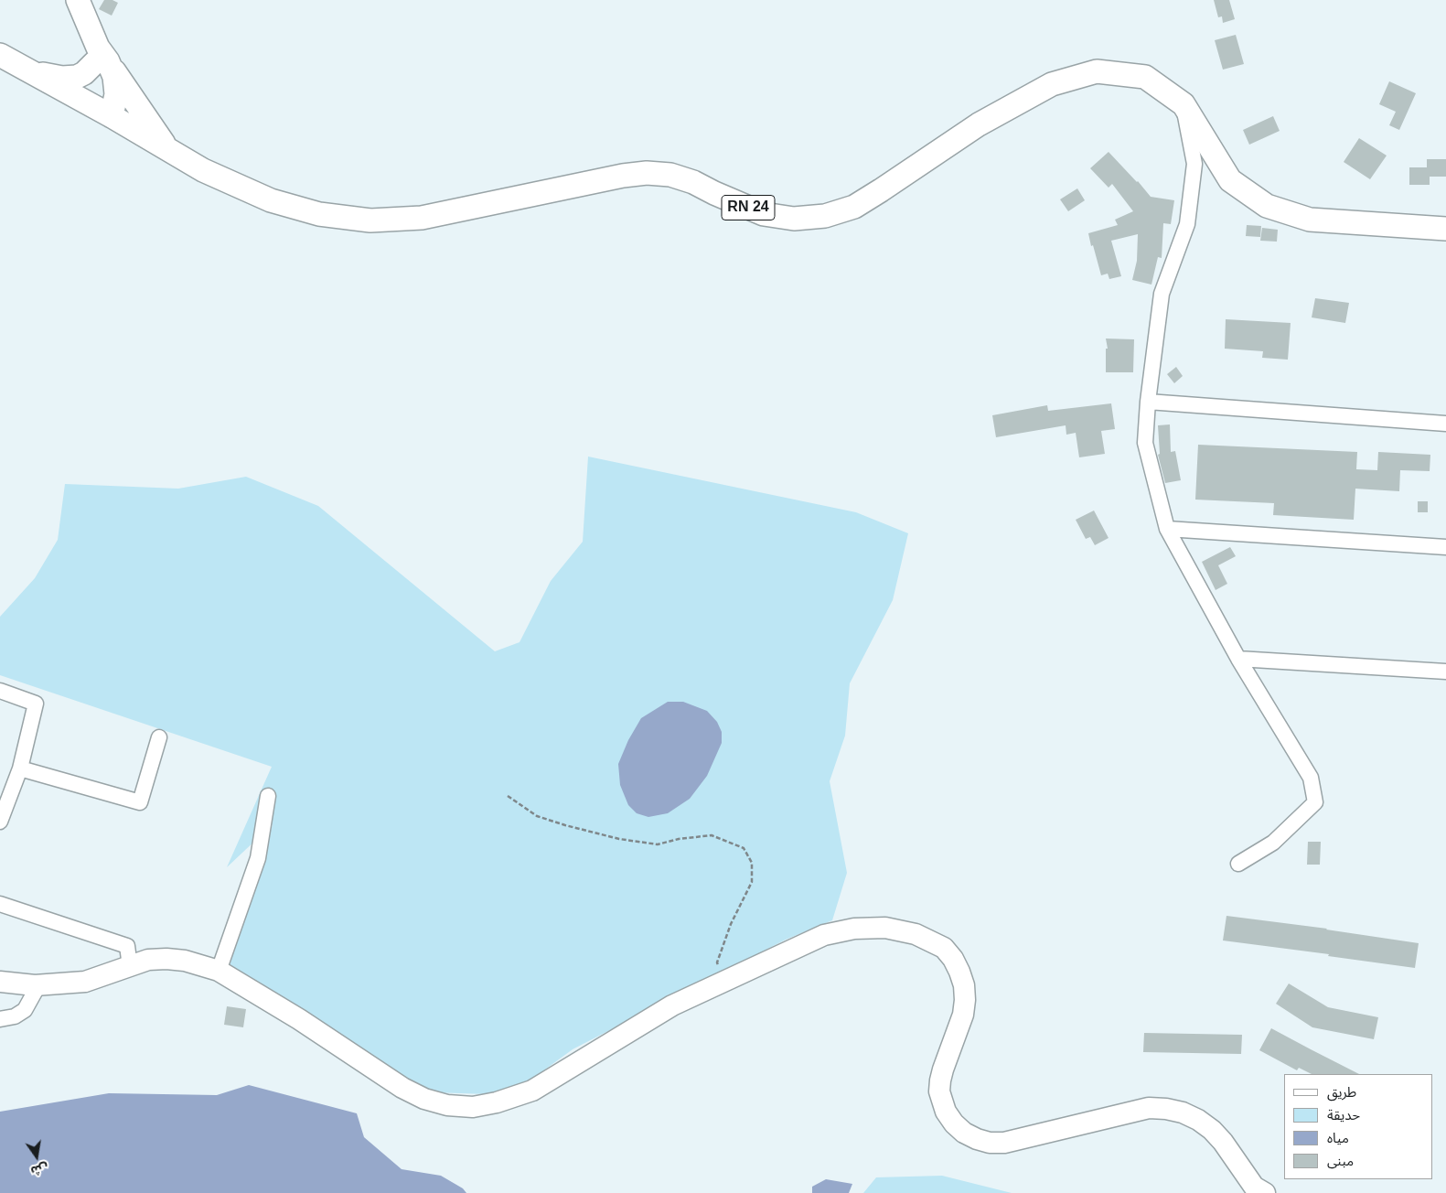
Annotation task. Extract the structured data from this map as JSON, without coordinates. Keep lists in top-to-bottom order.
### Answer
{
  "streets": {
    "main road": ["RN 24"]
  },
  "legend": [
    "طريق",
    "حديقة",
    "مياه",
    "مبنى"
  ],
  "north": "bottom"
}
